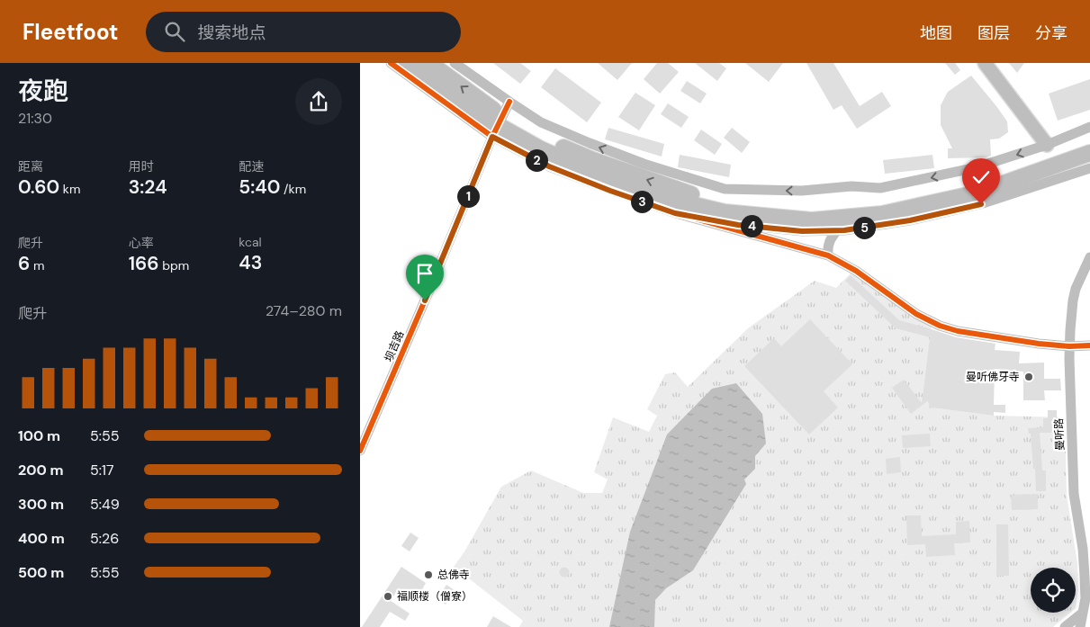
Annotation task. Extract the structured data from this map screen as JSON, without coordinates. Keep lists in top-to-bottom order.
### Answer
{
  "streets": {
    "street": ["坝吉路", "曼听路"]
  },
  "places": ["曼听佛牙寺", "总佛寺", "福顺楼（僧寮）"],
  "page": {
    "header": "Fleetfoot",
    "search": "搜索地点",
    "nav": ["地图", "图层", "分享"],
    "heading": ["夜跑", "21:30"],
    "stats": [
      ["距离", "0.60 km"],
      ["用时", "3:24"],
      ["配速", "5:40 /km"],
      ["爬升", "6 m"],
      ["心率", "166 bpm"],
      ["kcal", "43"]
    ],
    "pins": [
      "2",
      "1",
      "3",
      "4",
      "5"
    ],
    "chart": ["爬升", "274–280 m"],
    "list": [
      {
        "name": "100 m",
        "note": "5:55"
      },
      {
        "name": "200 m",
        "note": "5:17"
      },
      {
        "name": "300 m",
        "note": "5:49"
      },
      {
        "name": "400 m",
        "note": "5:26"
      },
      {
        "name": "500 m",
        "note": "5:55"
      }
    ]
  }
}
